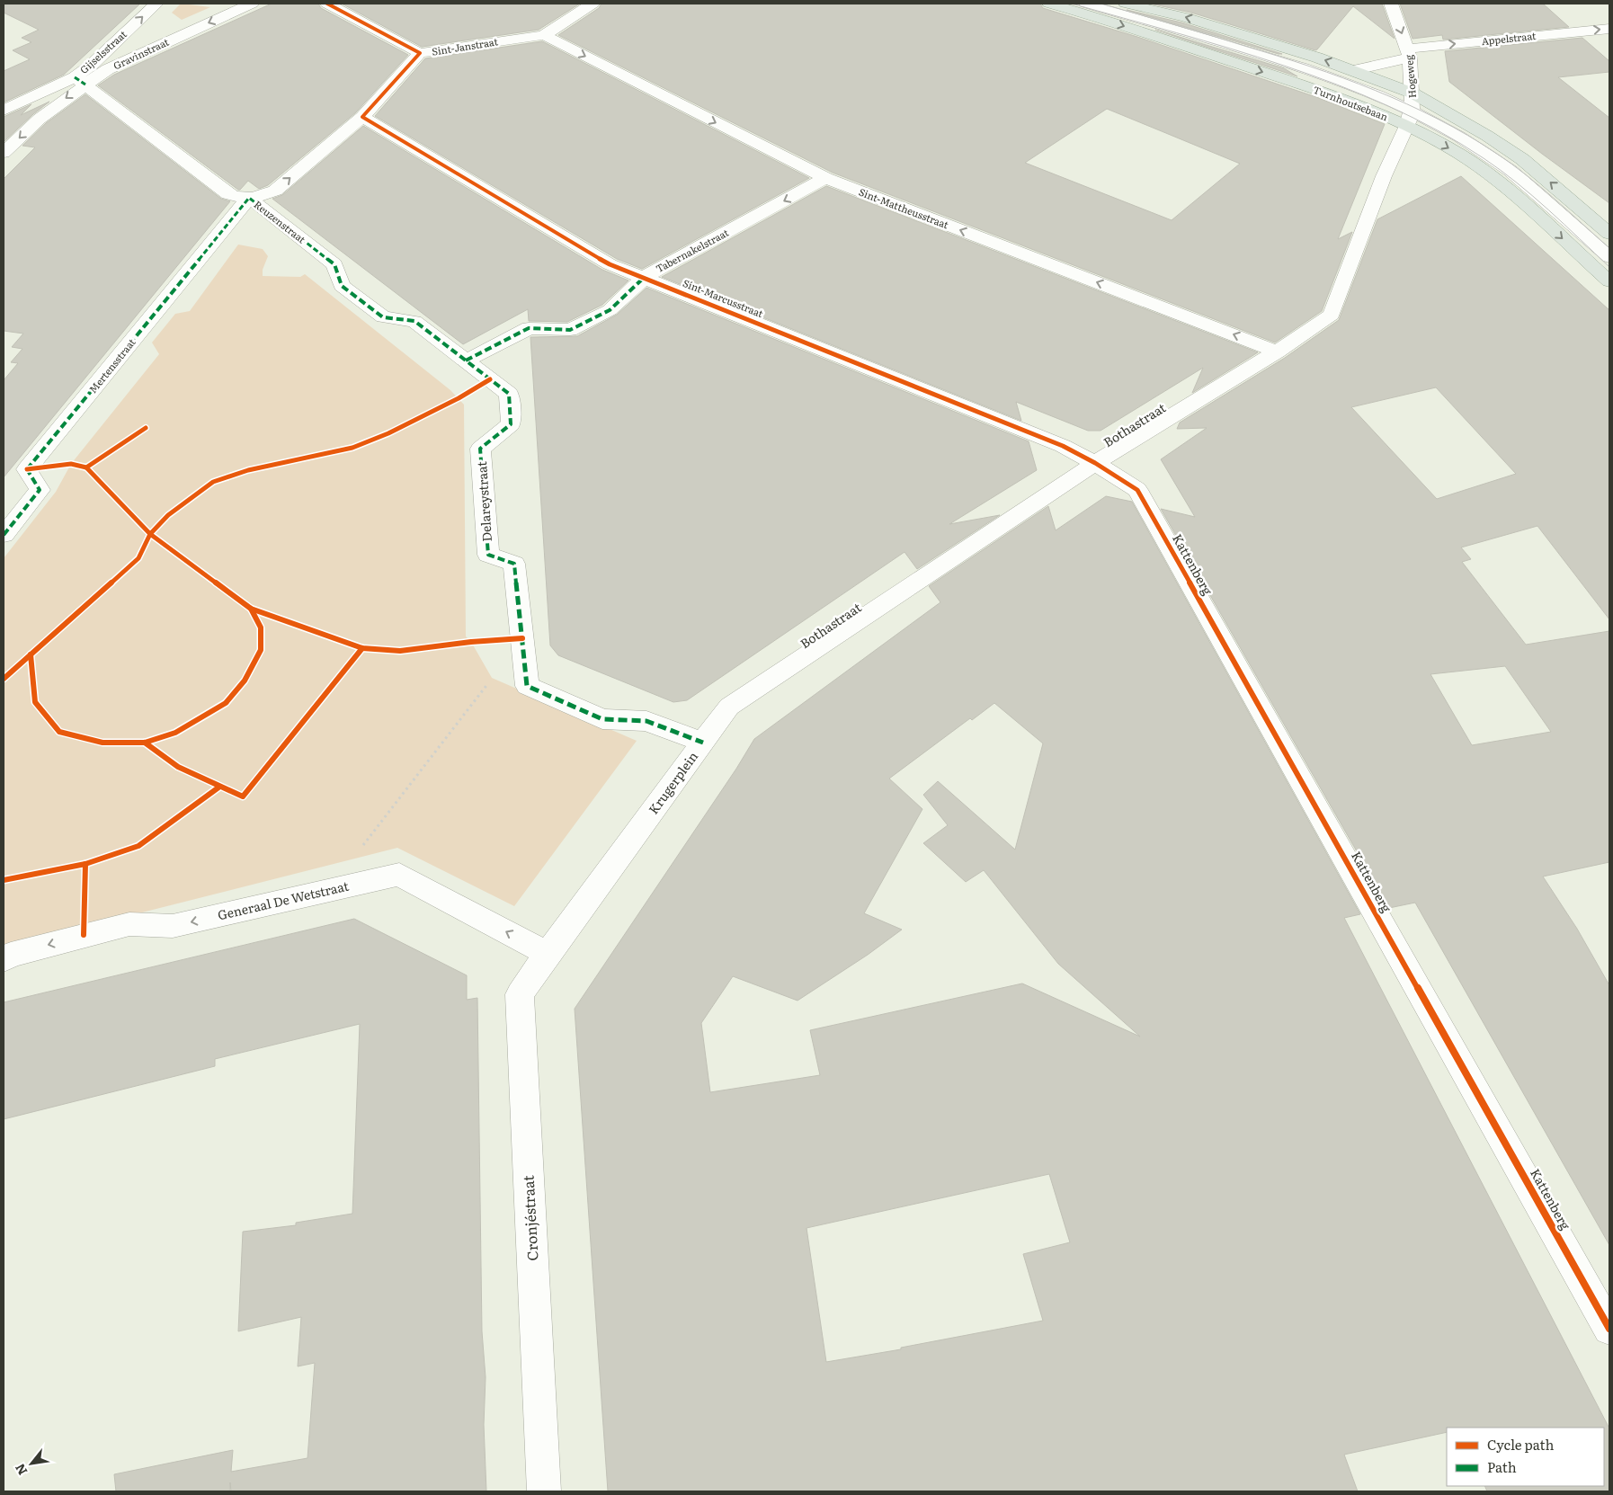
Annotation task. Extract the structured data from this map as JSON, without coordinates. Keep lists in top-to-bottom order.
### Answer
{
  "streets": {
    "main road": ["Turnhoutsebaan"],
    "street": [
      "Appelstraat",
      "Sint-Janstraat",
      "Gijselsstraat",
      "Gravinstraat",
      "Hogeweg",
      "Sint-Mattheusstraat",
      "Reuzenstraat",
      "Tabernakelstraat",
      "Sint-Marcusstraat",
      "Mertensstraat",
      "Bothastraat",
      "Delareystraat",
      "Kattenberg",
      "Krugerplein",
      "Generaal De Wetstraat",
      "Cronjéstraat"
    ]
  },
  "crossings": [
    ["Appelstraat", "Hogeweg"],
    ["Sint-Janstraat", "Sint-Mattheusstraat"],
    ["Sint-Janstraat", "Reuzenstraat"],
    ["Sint-Janstraat", "Sint-Marcusstraat"],
    ["Sint-Janstraat", "Mertensstraat"],
    ["Gijselsstraat", "Gravinstraat"],
    ["Gijselsstraat", "Reuzenstraat"],
    ["Gravinstraat", "Reuzenstraat"],
    ["Hogeweg", "Turnhoutsebaan"],
    ["Hogeweg", "Bothastraat"],
    ["Turnhoutsebaan", "Bothastraat"],
    ["Sint-Mattheusstraat", "Tabernakelstraat"],
    ["Sint-Mattheusstraat", "Bothastraat"],
    ["Reuzenstraat", "Tabernakelstraat"],
    ["Reuzenstraat", "Mertensstraat"],
    ["Reuzenstraat", "Delareystraat"],
    ["Tabernakelstraat", "Sint-Marcusstraat"],
    ["Tabernakelstraat", "Delareystraat"],
    ["Sint-Marcusstraat", "Bothastraat"],
    ["Sint-Marcusstraat", "Kattenberg"],
    ["Bothastraat", "Kattenberg"],
    ["Bothastraat", "Krugerplein"],
    ["Delareystraat", "Krugerplein"],
    ["Krugerplein", "Generaal De Wetstraat"],
    ["Krugerplein", "Cronjéstraat"],
    ["Generaal De Wetstraat", "Cronjéstraat"]
  ],
  "one_way": [
    "Appelstraat",
    "Gijselsstraat",
    "Gravinstraat",
    "Hogeweg",
    "Tabernakelstraat",
    "Generaal De Wetstraat"
  ],
  "legend": ["Cycle path", "Path"],
  "north": "bottom left"
}
